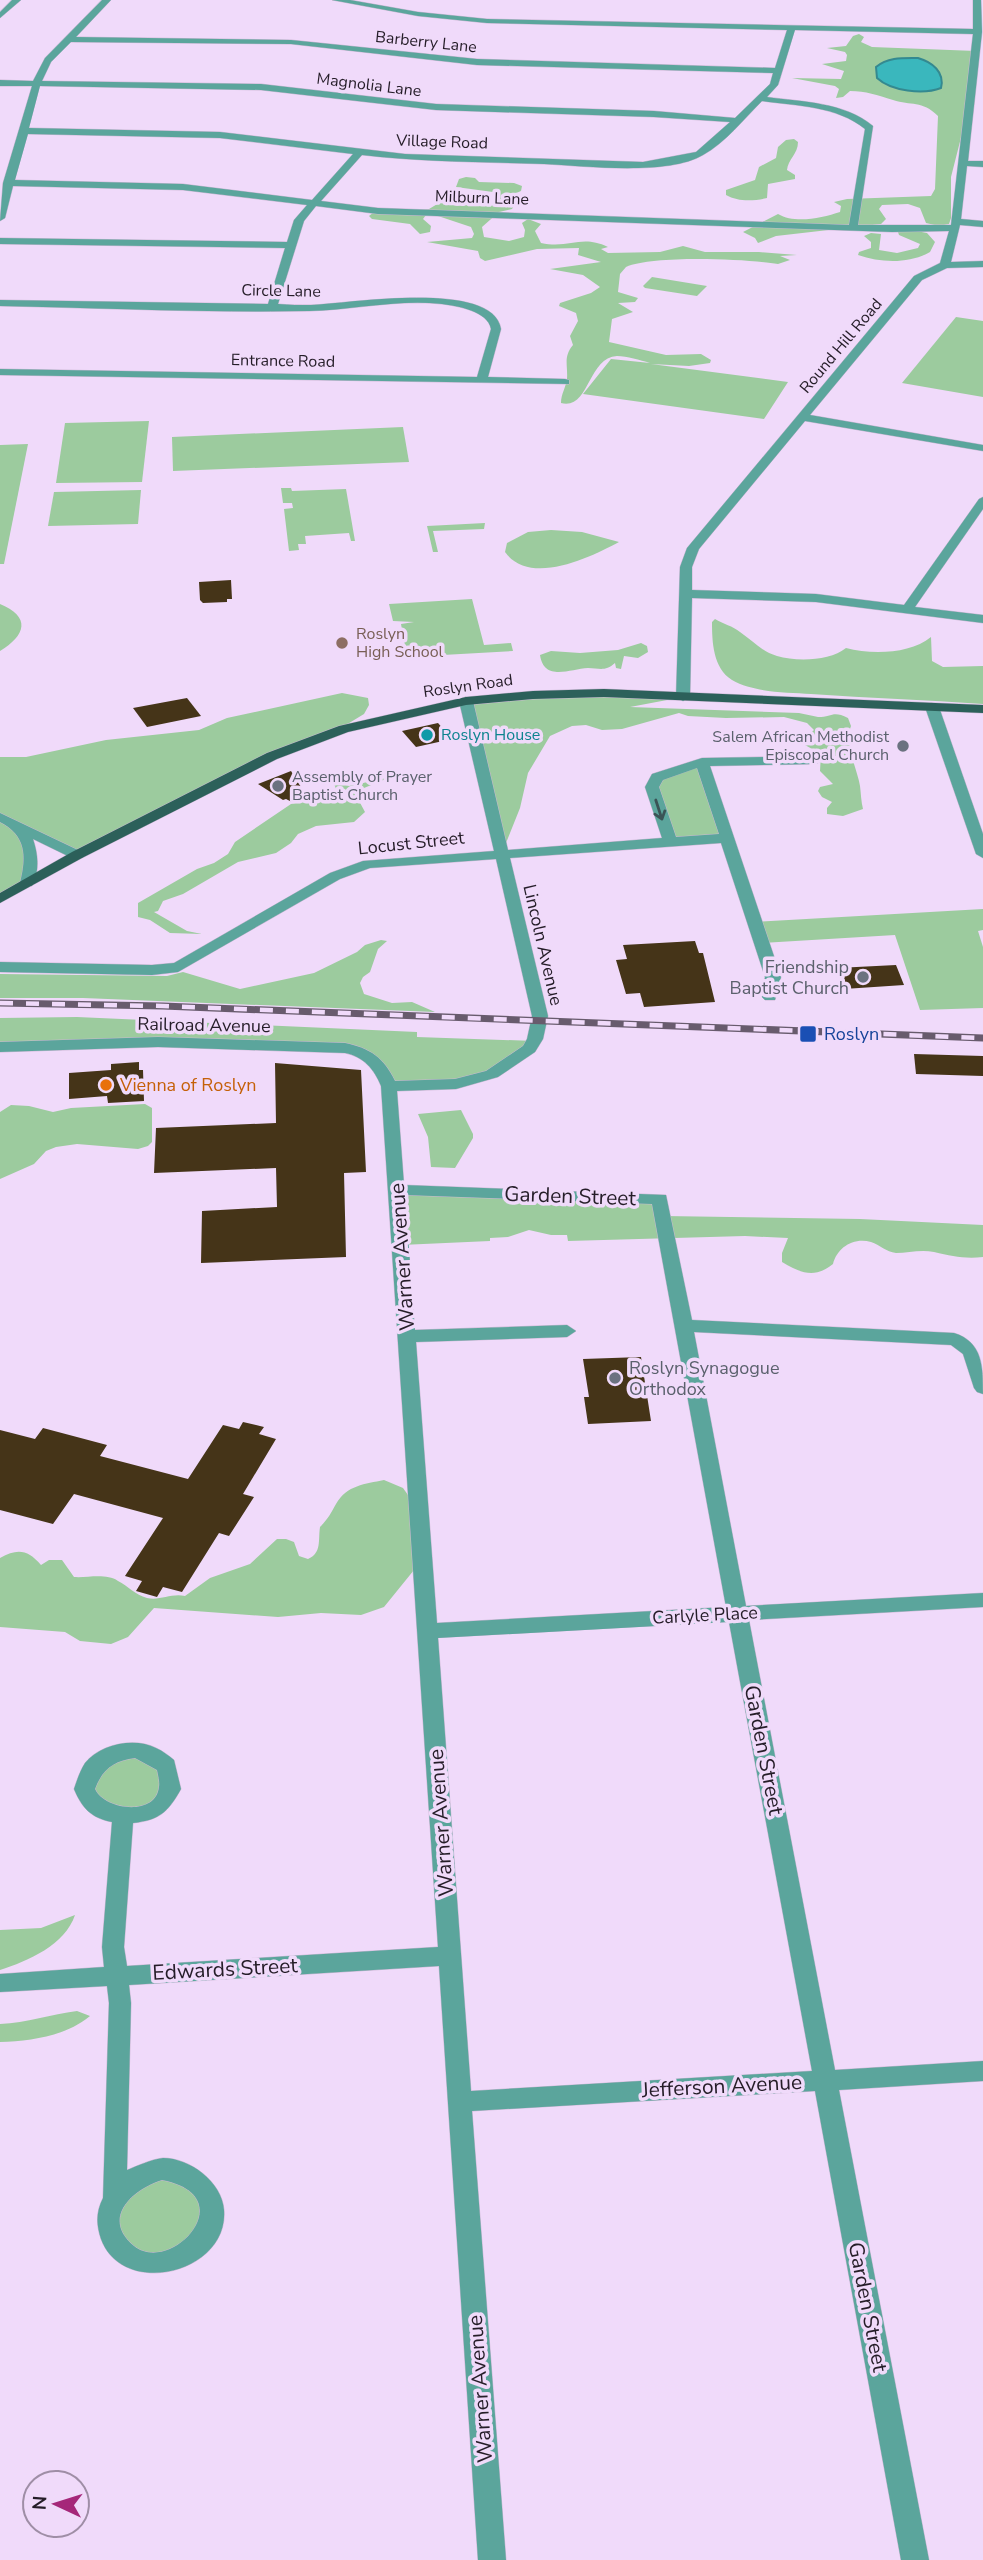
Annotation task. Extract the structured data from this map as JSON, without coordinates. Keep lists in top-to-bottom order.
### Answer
{
  "streets": {
    "main road": ["Roslyn Road"],
    "street": [
      "Barberry Lane",
      "Magnolia Lane",
      "Village Road",
      "Milburn Lane",
      "Circle Lane",
      "Round Hill Road",
      "Entrance Road",
      "Locust Street",
      "Lincoln Avenue",
      "Railroad Avenue",
      "Garden Street",
      "Warner Avenue",
      "Carlyle Place",
      "Edwards Street",
      "Jefferson Avenue"
    ]
  },
  "crossings": [
    ["Barberry Lane", "Village Road"],
    ["Magnolia Lane", "Village Road"],
    ["Circle Lane", "Entrance Road"],
    ["Round Hill Road", "Roslyn Road"],
    ["Roslyn Road", "Lincoln Avenue"],
    ["Locust Street", "Lincoln Avenue"],
    ["Lincoln Avenue", "Railroad Avenue"],
    ["Lincoln Avenue", "Warner Avenue"],
    ["Railroad Avenue", "Warner Avenue"],
    ["Garden Street", "Warner Avenue"],
    ["Garden Street", "Carlyle Place"],
    ["Garden Street", "Jefferson Avenue"],
    ["Warner Avenue", "Carlyle Place"],
    ["Warner Avenue", "Edwards Street"],
    ["Warner Avenue", "Jefferson Avenue"]
  ],
  "places": {
    "other": [
      "Roslyn High School",
      "Roslyn House",
      "Salem African Methodist Episcopal Church",
      "Assembly of Prayer Baptist Church",
      "Friendship Baptist Church",
      "Vienna of Roslyn",
      "Roslyn Synagogue Orthodox"
    ],
    "transit": ["Roslyn"]
  },
  "north": "left"
}
